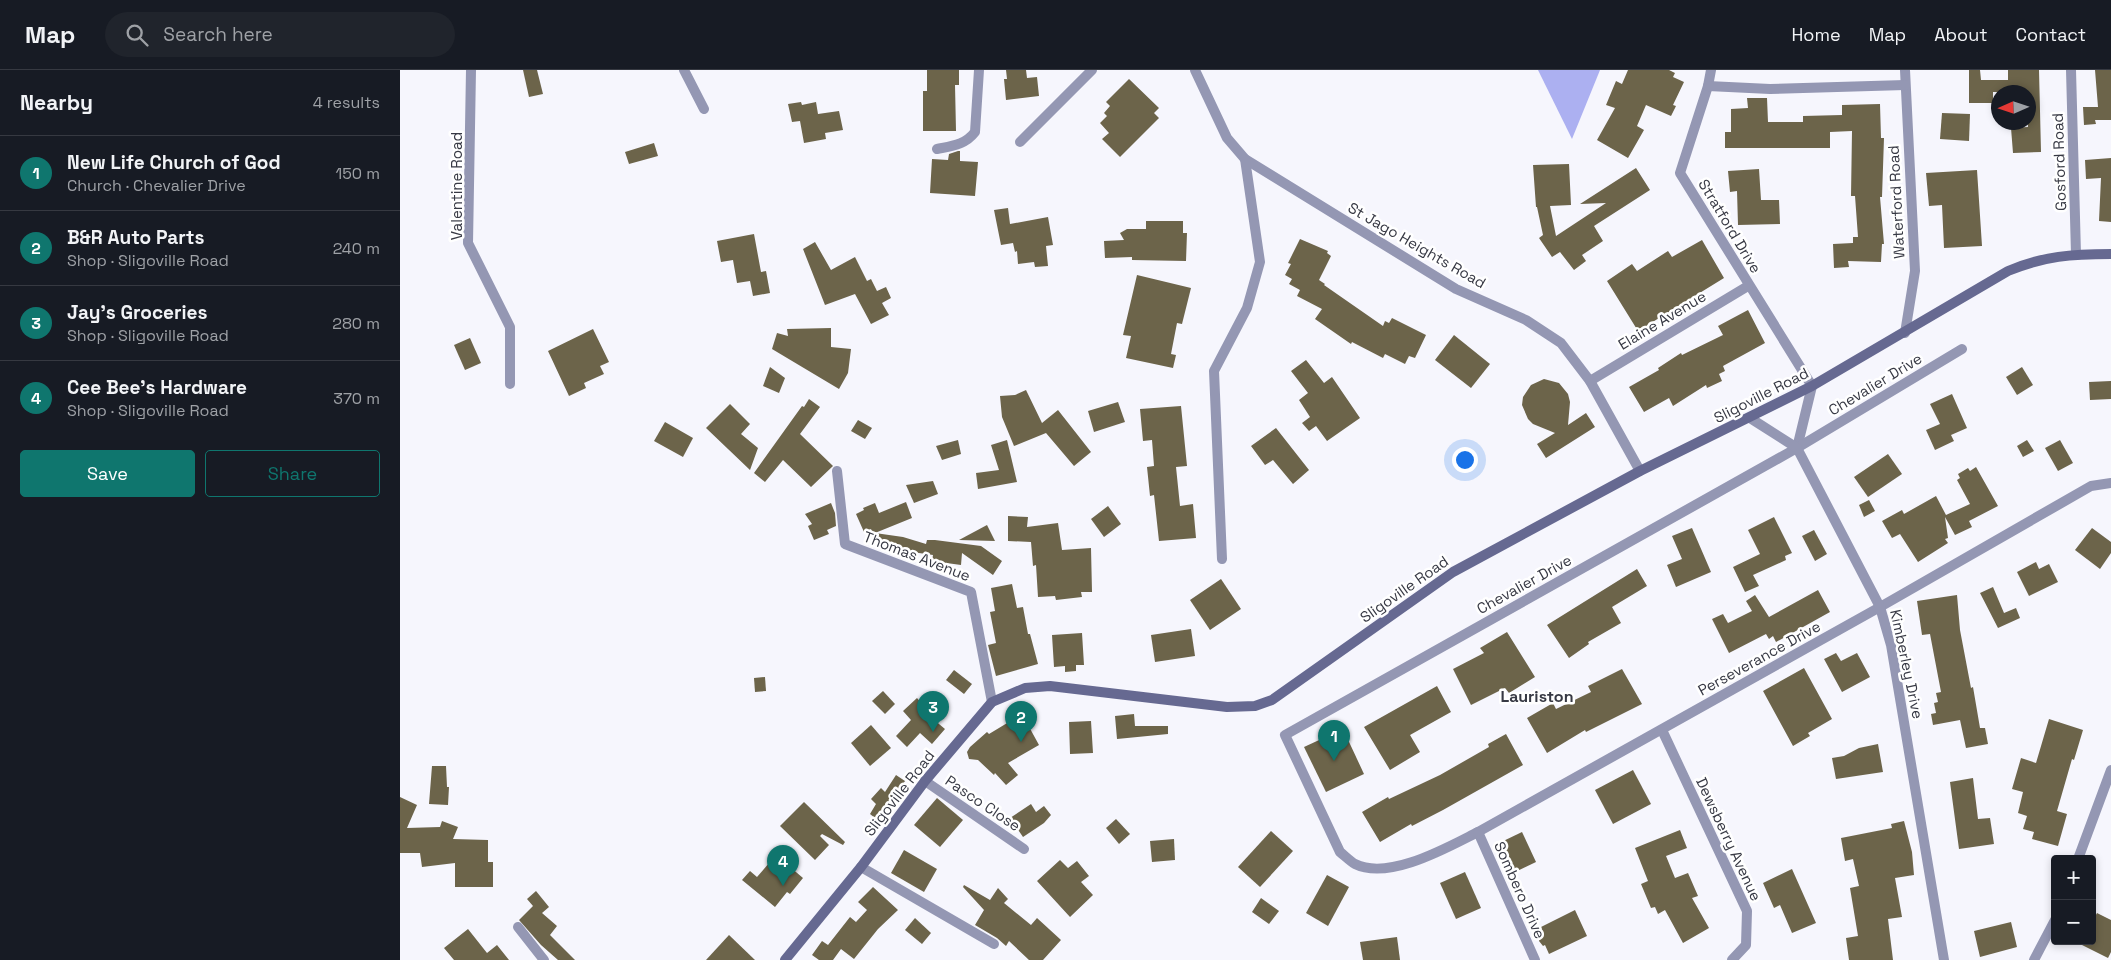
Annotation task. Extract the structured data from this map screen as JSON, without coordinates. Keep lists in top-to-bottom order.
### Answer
{
  "streets": {
    "street": [
      "Gosford Road",
      "Valentine Road",
      "Waterford Road",
      "Stratford Drive",
      "St Jago Heights Road",
      "Elaine Avenue",
      "Chevalier Drive",
      "Sligoville Road",
      "Thomas Avenue",
      "Perseverance Drive",
      "Kimberley Drive",
      "Pasco Close",
      "Dewsberry Avenue",
      "Sombero Drive"
    ]
  },
  "crossings": [
    ["Gosford Road", "Sligoville Road"],
    ["Waterford Road", "Sligoville Road"],
    ["Stratford Drive", "Elaine Avenue"],
    ["Stratford Drive", "Sligoville Road"],
    ["St Jago Heights Road", "Elaine Avenue"],
    ["St Jago Heights Road", "Sligoville Road"],
    ["Chevalier Drive", "Perseverance Drive"],
    ["Chevalier Drive", "Kimberley Drive"],
    ["Sligoville Road", "Thomas Avenue"],
    ["Sligoville Road", "Kimberley Drive"],
    ["Sligoville Road", "Pasco Close"],
    ["Perseverance Drive", "Kimberley Drive"],
    ["Perseverance Drive", "Dewsberry Avenue"],
    ["Perseverance Drive", "Sombero Drive"]
  ],
  "districts": ["Lauriston"],
  "north": "left",
  "page": {
    "header": "Map",
    "search": "Search here",
    "nav": [
      "Home",
      "Map",
      "About",
      "Contact"
    ],
    "heading": ["Nearby", "4 results"],
    "list": [
      {
        "mark": "1",
        "name": "New Life Church of God",
        "note": "Church · Chevalier Drive",
        "value": "150 m"
      },
      {
        "mark": "2",
        "name": "B&R Auto Parts",
        "note": "Shop · Sligoville Road",
        "value": "240 m"
      },
      {
        "mark": "3",
        "name": "Jay's Groceries",
        "note": "Shop · Sligoville Road",
        "value": "280 m"
      },
      {
        "mark": "4",
        "name": "Cee Bee's Hardware",
        "note": "Shop · Sligoville Road",
        "value": "370 m"
      }
    ],
    "buttons": ["Save", "Share"],
    "pins": [
      "3",
      "2",
      "1",
      "4"
    ],
    "map_buttons": ["+", "−"]
  }
}
